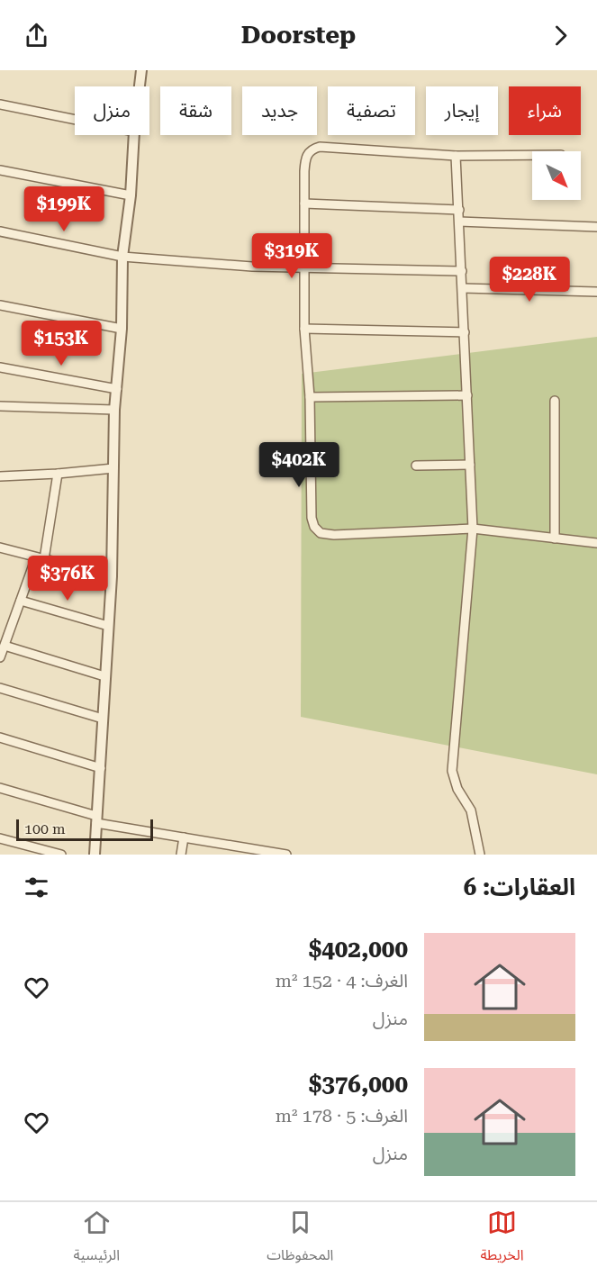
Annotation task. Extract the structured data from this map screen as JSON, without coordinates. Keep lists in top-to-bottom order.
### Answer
{
  "scale_bar": "100 m",
  "north": "bottom right",
  "page": {
    "header": "Doorstep",
    "chip": [
      "شراء",
      "إيجار",
      "تصفية",
      "جديد",
      "شقة",
      "منزل"
    ],
    "price": [
      "$199K",
      "$319K",
      "$228K",
      "$153K",
      "$402K",
      "$376K"
    ],
    "scale": "100 m",
    "heading": "العقارات: 6",
    "list": [
      {
        "name": "$402,000",
        "note": "الغرف: 4 · 152 m² · منزل"
      },
      {
        "name": "$376,000",
        "note": "الغرف: 5 · 178 m² · منزل"
      }
    ],
    "tabs": ["الخريطة", "المحفوظات", "الرئيسية"]
  }
}
